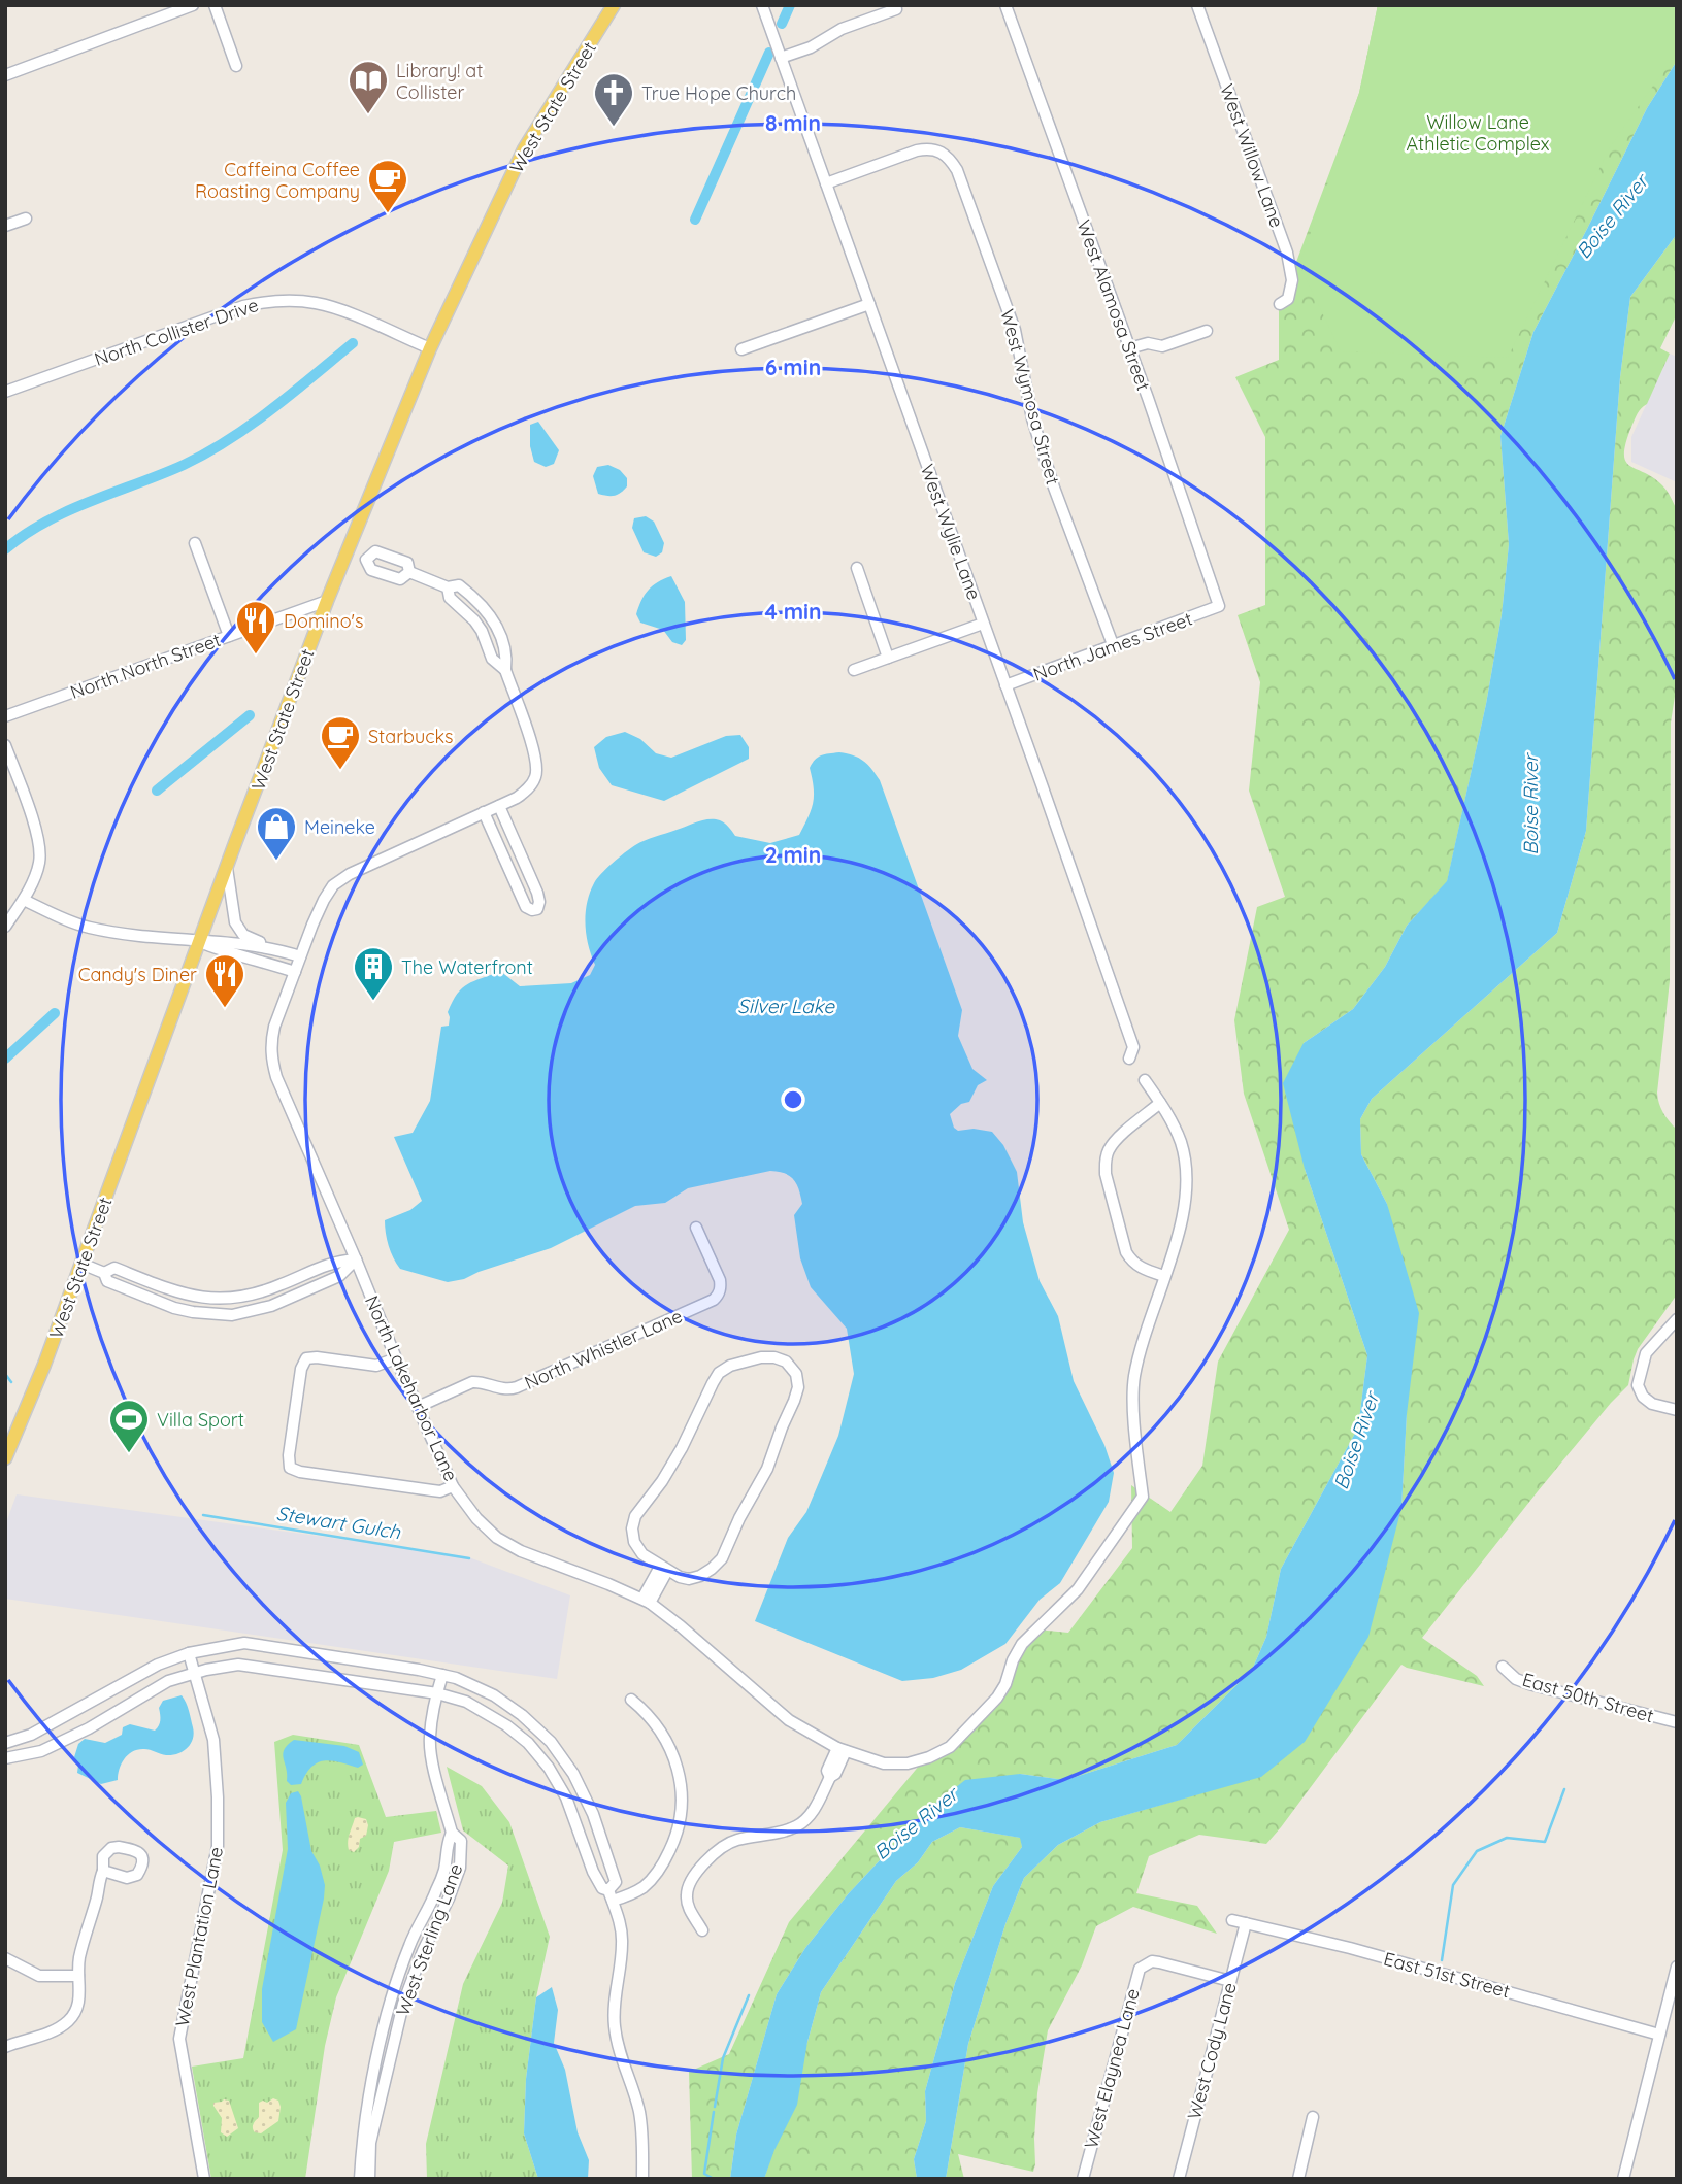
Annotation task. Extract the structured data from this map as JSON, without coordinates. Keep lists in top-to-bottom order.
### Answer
{
  "streets": {
    "main road": ["West State Street"],
    "street": [
      "West Willow Lane",
      "West Alamosa Street",
      "North Collister Drive",
      "West Wymosa Street",
      "West Wylie Lane",
      "North James Street",
      "North North Street",
      "North Whistler Lane",
      "North Lakeharbor Lane",
      "East 50th Street",
      "West Plantation Lane",
      "West Sterling Lane",
      "East 51st Street",
      "West Cody Lane",
      "West Elaynea Lane"
    ]
  },
  "crossings": [
    ["West State Street", "North Collister Drive"],
    ["West State Street", "North North Street"],
    ["West State Street", "North Lakeharbor Lane"],
    ["West Alamosa Street", "North James Street"],
    ["West Wymosa Street", "West Wylie Lane"],
    ["West Wymosa Street", "North James Street"],
    ["West Wylie Lane", "North James Street"],
    ["North Whistler Lane", "North Lakeharbor Lane"],
    ["East 51st Street", "West Cody Lane"],
    ["West Cody Lane", "West Elaynea Lane"]
  ],
  "water": ["Boise River", "Silver Lake", "Stewart Gulch"],
  "parks": ["Willow Lane Athletic Complex"],
  "places": {
    "library": ["Library! at Collister"],
    "church": ["True Hope Church"],
    "cafe": ["Caffeina Coffee Roasting Company", "Starbucks"],
    "restaurant": ["Domino's", "Candy's Diner"],
    "shop": ["Meineke"],
    "building": ["The Waterfront"],
    "sports": ["Villa Sport"]
  },
  "rings": [
    "8 min",
    "6 min",
    "4 min",
    "2 min"
  ]
}
